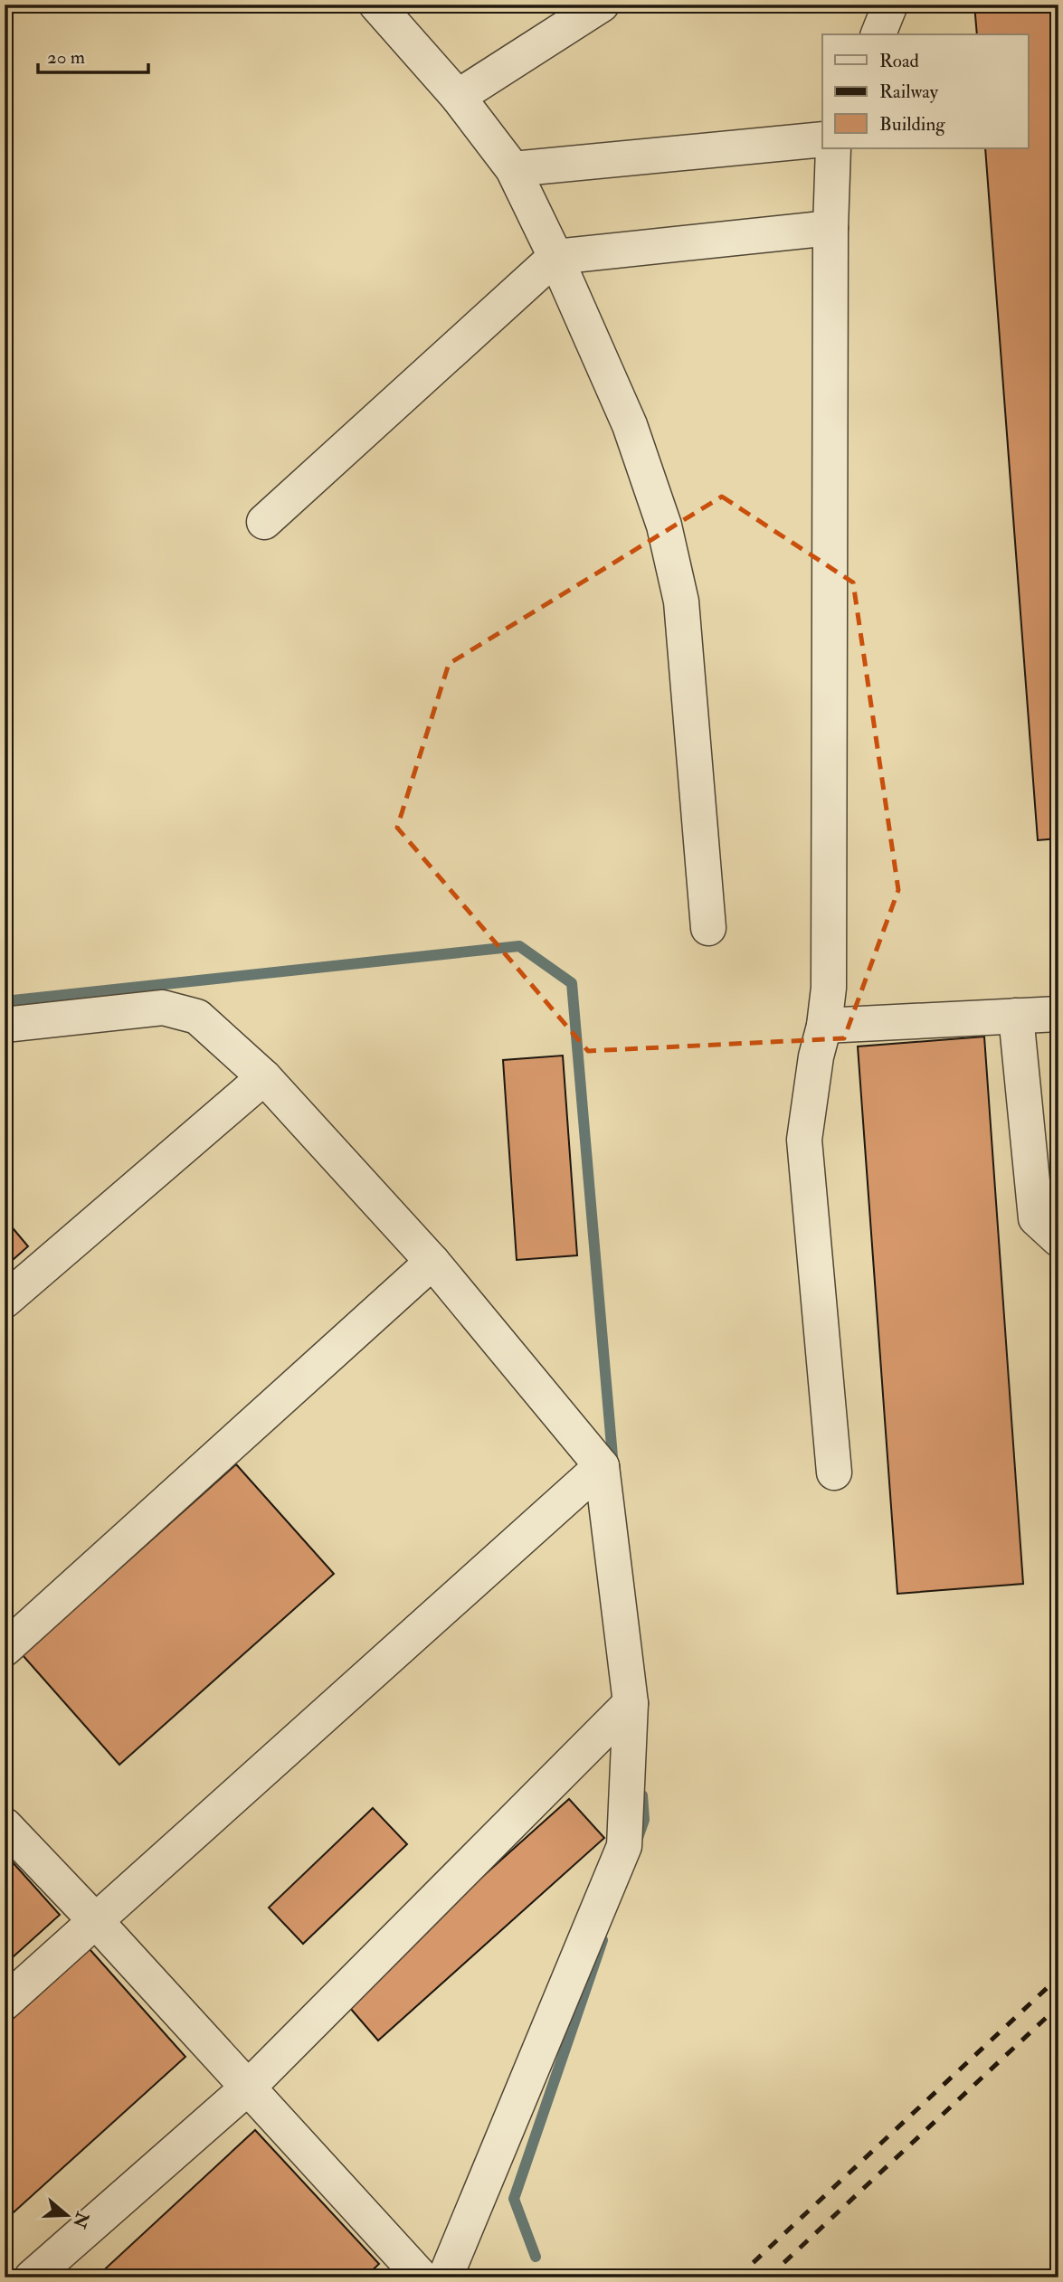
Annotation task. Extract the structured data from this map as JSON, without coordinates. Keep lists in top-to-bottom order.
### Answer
{
  "legend": ["Road", "Railway", "Building"],
  "scale_bar": "20 m",
  "north": "right"
}
